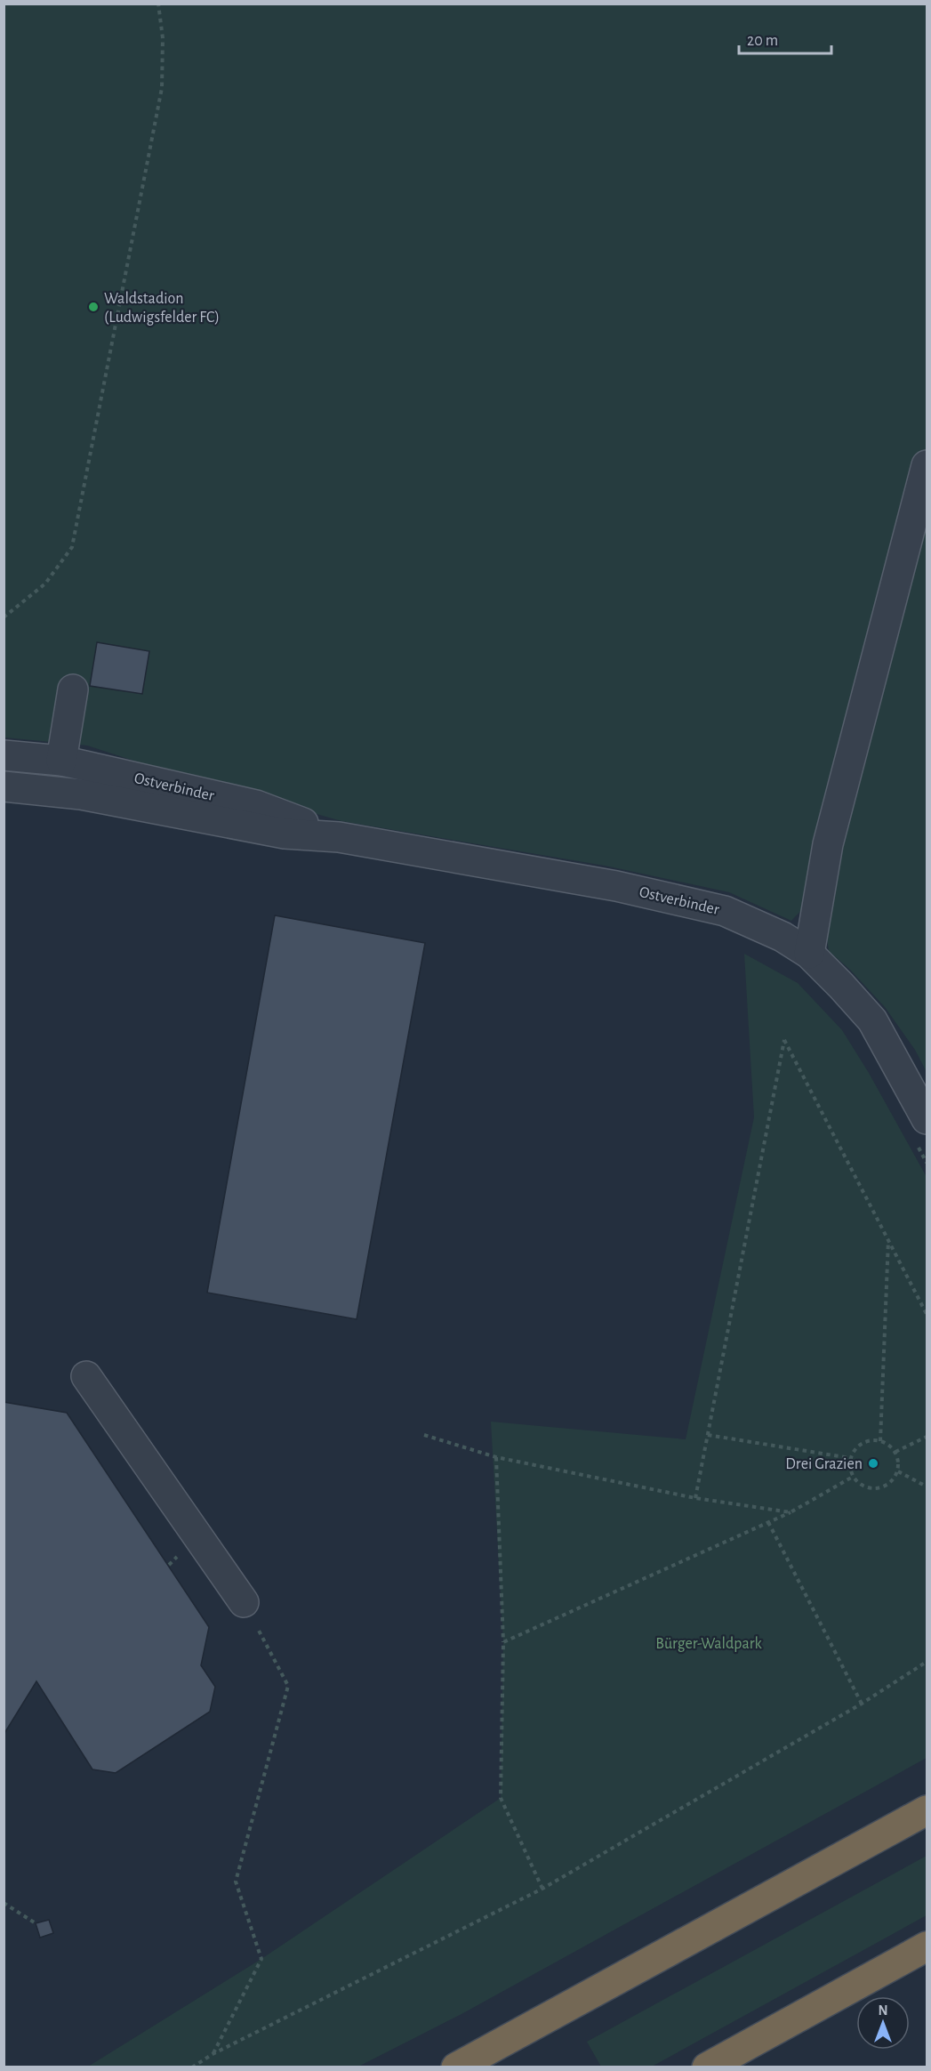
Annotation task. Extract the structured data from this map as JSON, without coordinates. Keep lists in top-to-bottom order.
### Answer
{
  "streets": {
    "street": ["Ostverbinder"]
  },
  "parks": ["Bürger-Waldpark"],
  "places": ["Waldstadion (Ludwigsfelder FC)", "Drei Grazien"],
  "scale_bar": "20 m",
  "north": "top"
}
